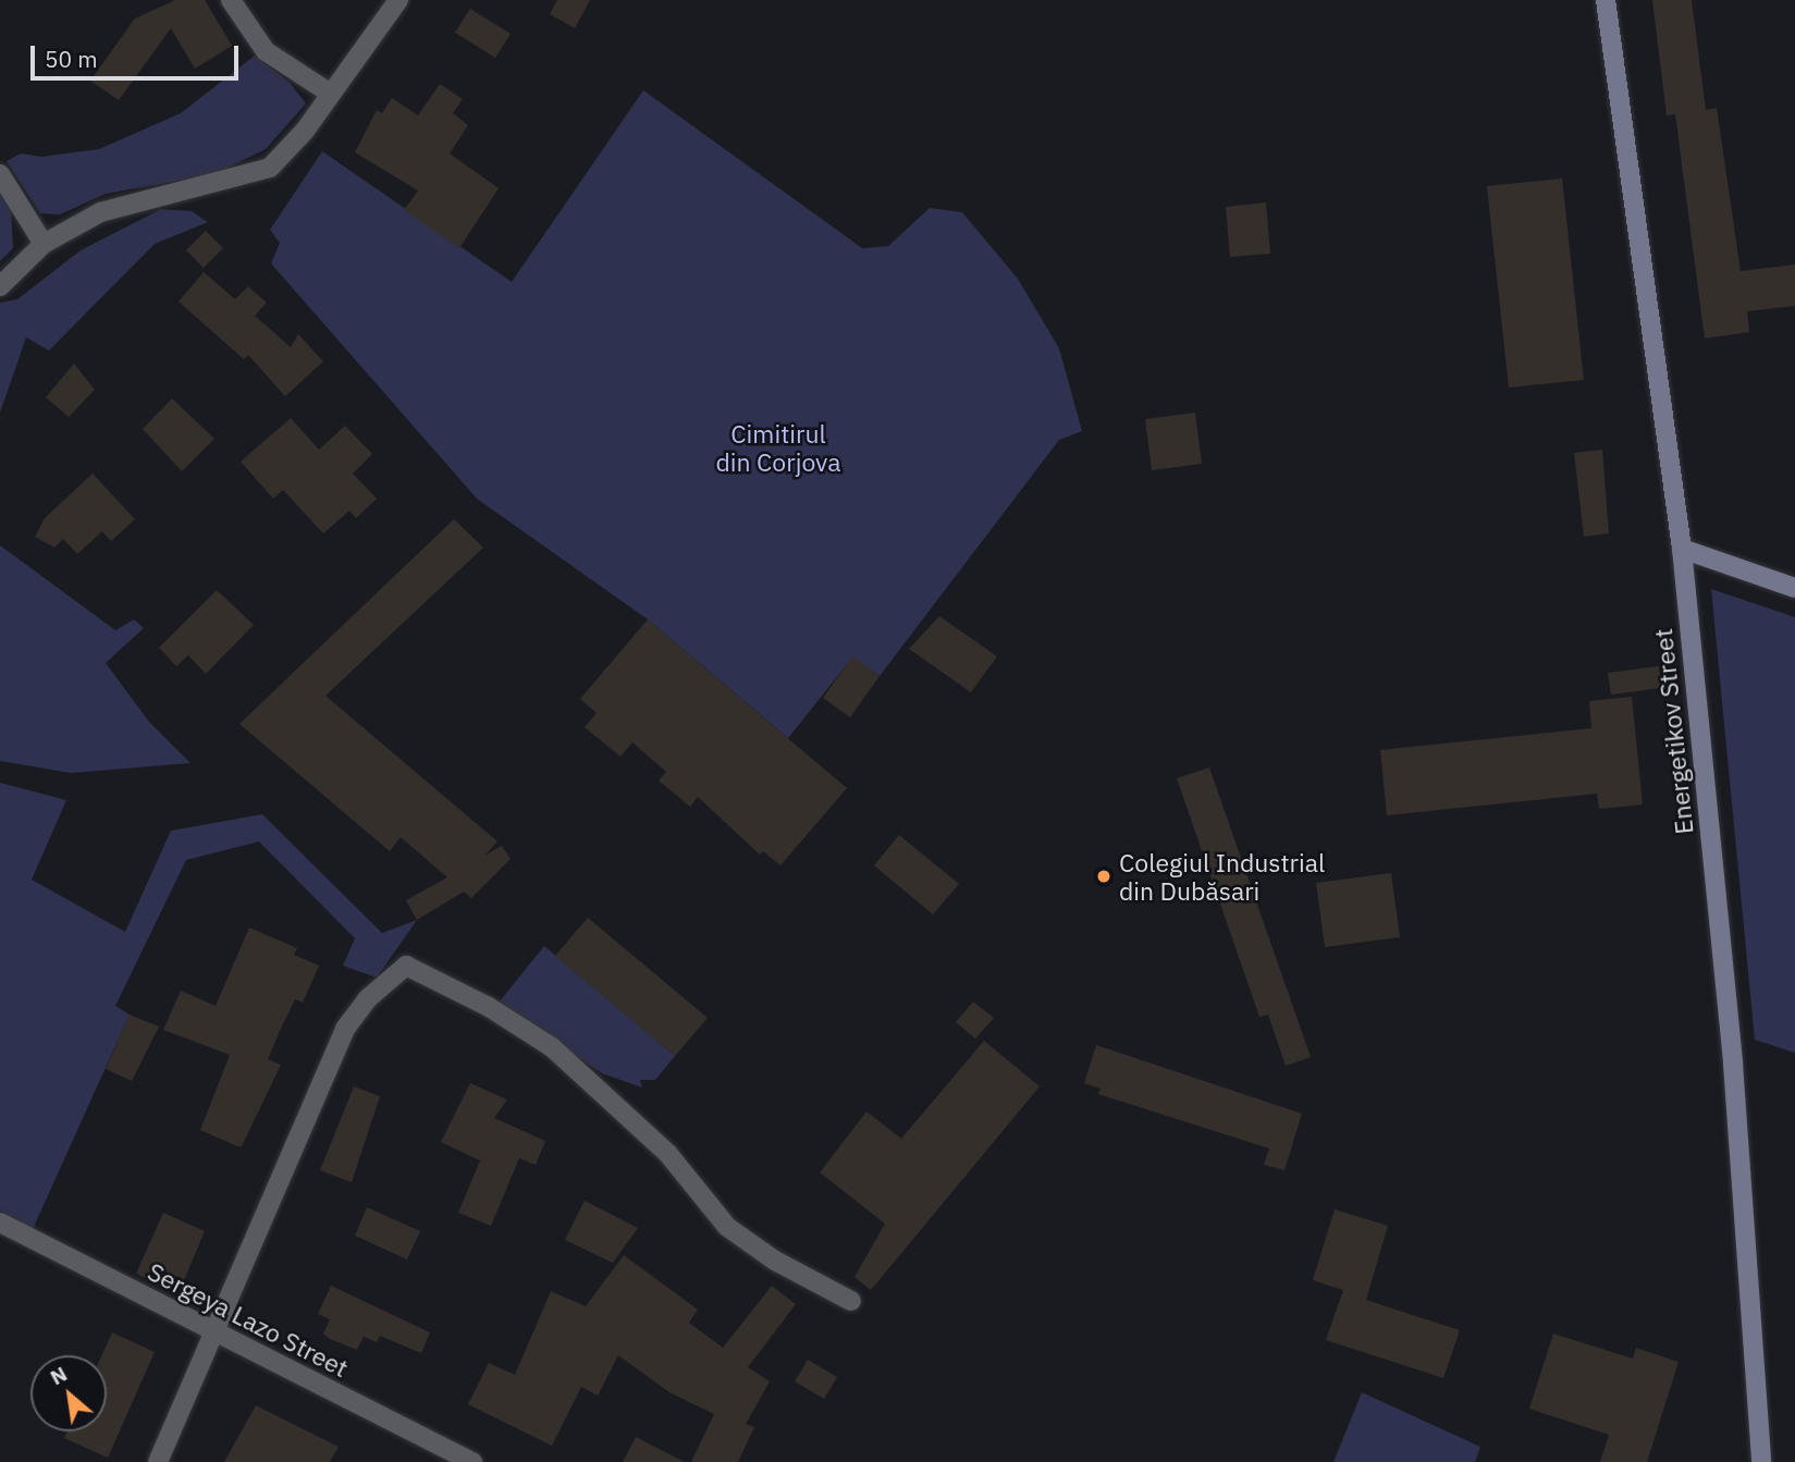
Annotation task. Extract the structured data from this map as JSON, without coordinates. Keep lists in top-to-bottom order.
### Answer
{
  "streets": {
    "street": ["Energetikov Street", "Sergeya Lazo Street"]
  },
  "parks": ["Cimitirul din Corjova"],
  "places": ["Colegiul Industrial din Dubăsari"],
  "scale_bar": "50 m",
  "north": "top left"
}
